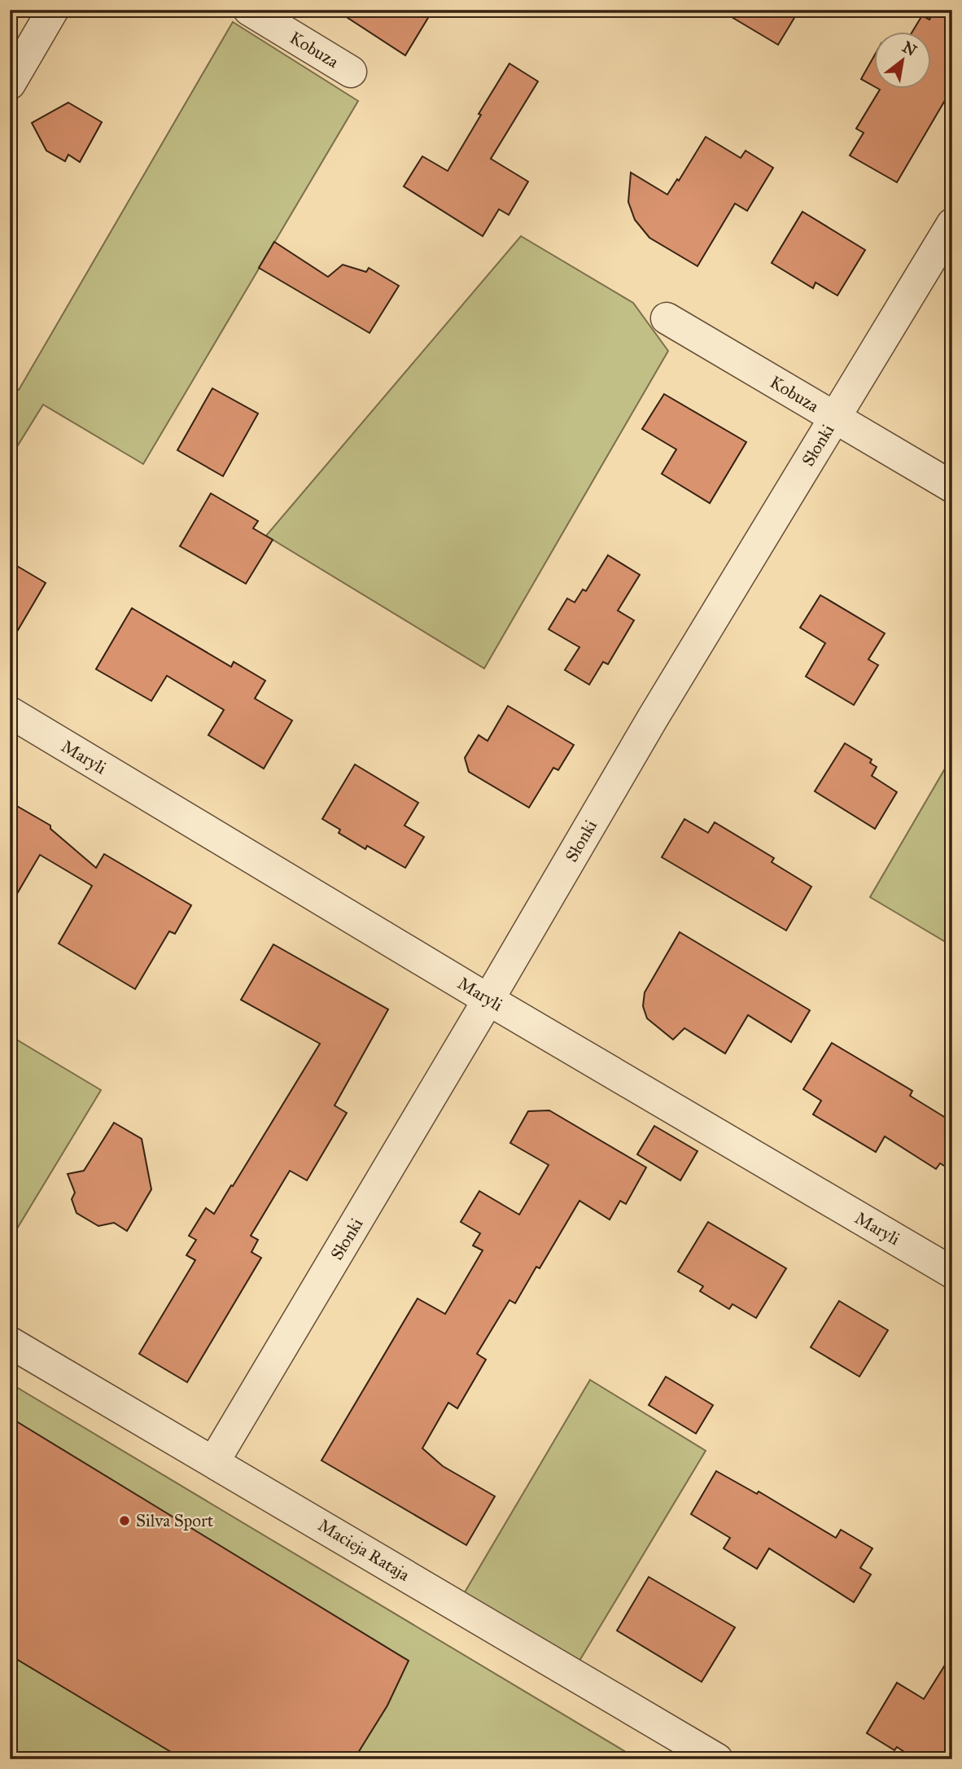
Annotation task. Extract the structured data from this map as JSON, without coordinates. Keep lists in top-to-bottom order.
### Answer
{
  "streets": {
    "street": [
      "Kobuza",
      "Słonki",
      "Maryli",
      "Macieja Rataja"
    ]
  },
  "crossings": [
    ["Kobuza", "Słonki"],
    ["Słonki", "Maryli"],
    ["Słonki", "Macieja Rataja"]
  ],
  "places": ["Silva Sport"],
  "north": "top right"
}
